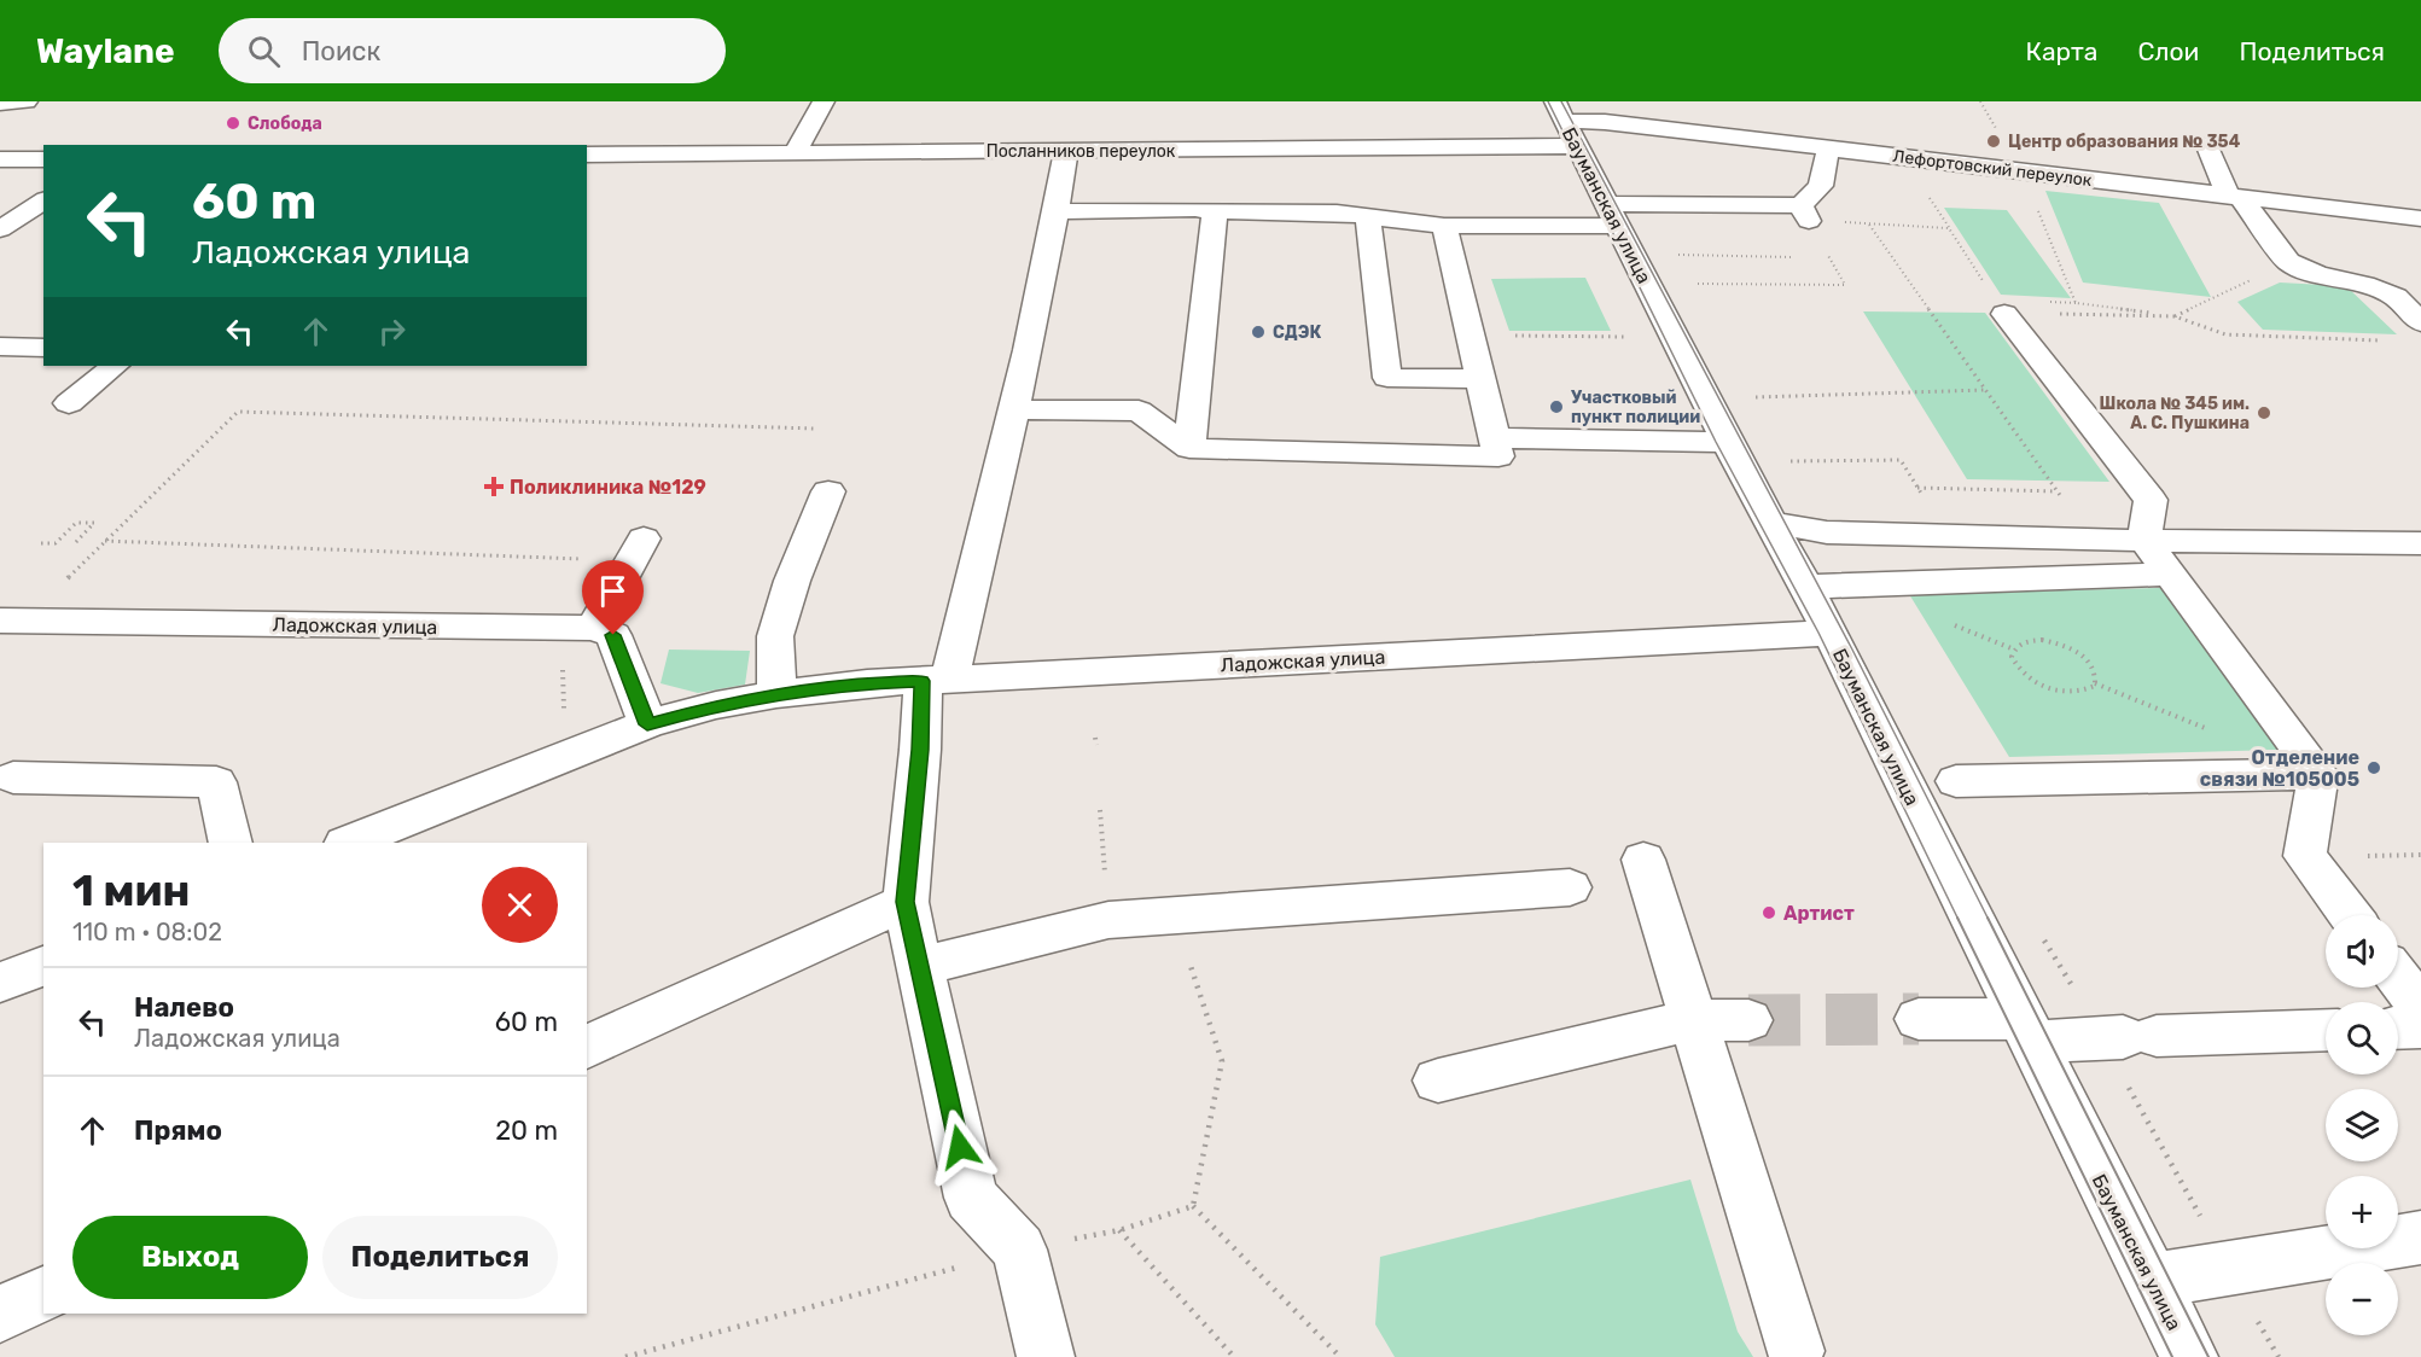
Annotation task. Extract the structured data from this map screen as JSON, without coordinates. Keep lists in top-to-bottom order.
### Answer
{
  "streets": {
    "street": [
      "Посланников переулок",
      "Лефортовский переулок",
      "Бауманская улица",
      "Ладожская улица"
    ]
  },
  "crossings": [
    ["Посланников переулок", "Лефортовский переулок"],
    ["Посланников переулок", "Бауманская улица"],
    ["Лефортовский переулок", "Бауманская улица"],
    ["Бауманская улица", "Ладожская улица"]
  ],
  "places": {
    "other": [
      "Слобода",
      "Центр образования № 354",
      "СДЭК",
      "Участковый пункт полиции",
      "Школа № 345 им. А. С. Пушкина",
      "Отделение связи №105005",
      "Артист"
    ],
    "health": ["Поликлиника №129"]
  },
  "page": {
    "header": "Waylane",
    "search": "Поиск",
    "nav": ["Карта", "Слои", "Поделиться"],
    "turn": ["60 m", "Ладожская улица"],
    "heading": ["1 мин", "110 m · 08:02"],
    "map_buttons": ["+", "−"],
    "list": [
      {
        "name": "Налево",
        "note": "Ладожская улица",
        "value": "60 m"
      },
      {
        "name": "Прямо",
        "value": "20 m"
      }
    ],
    "buttons": ["Выход", "Поделиться"]
  }
}
